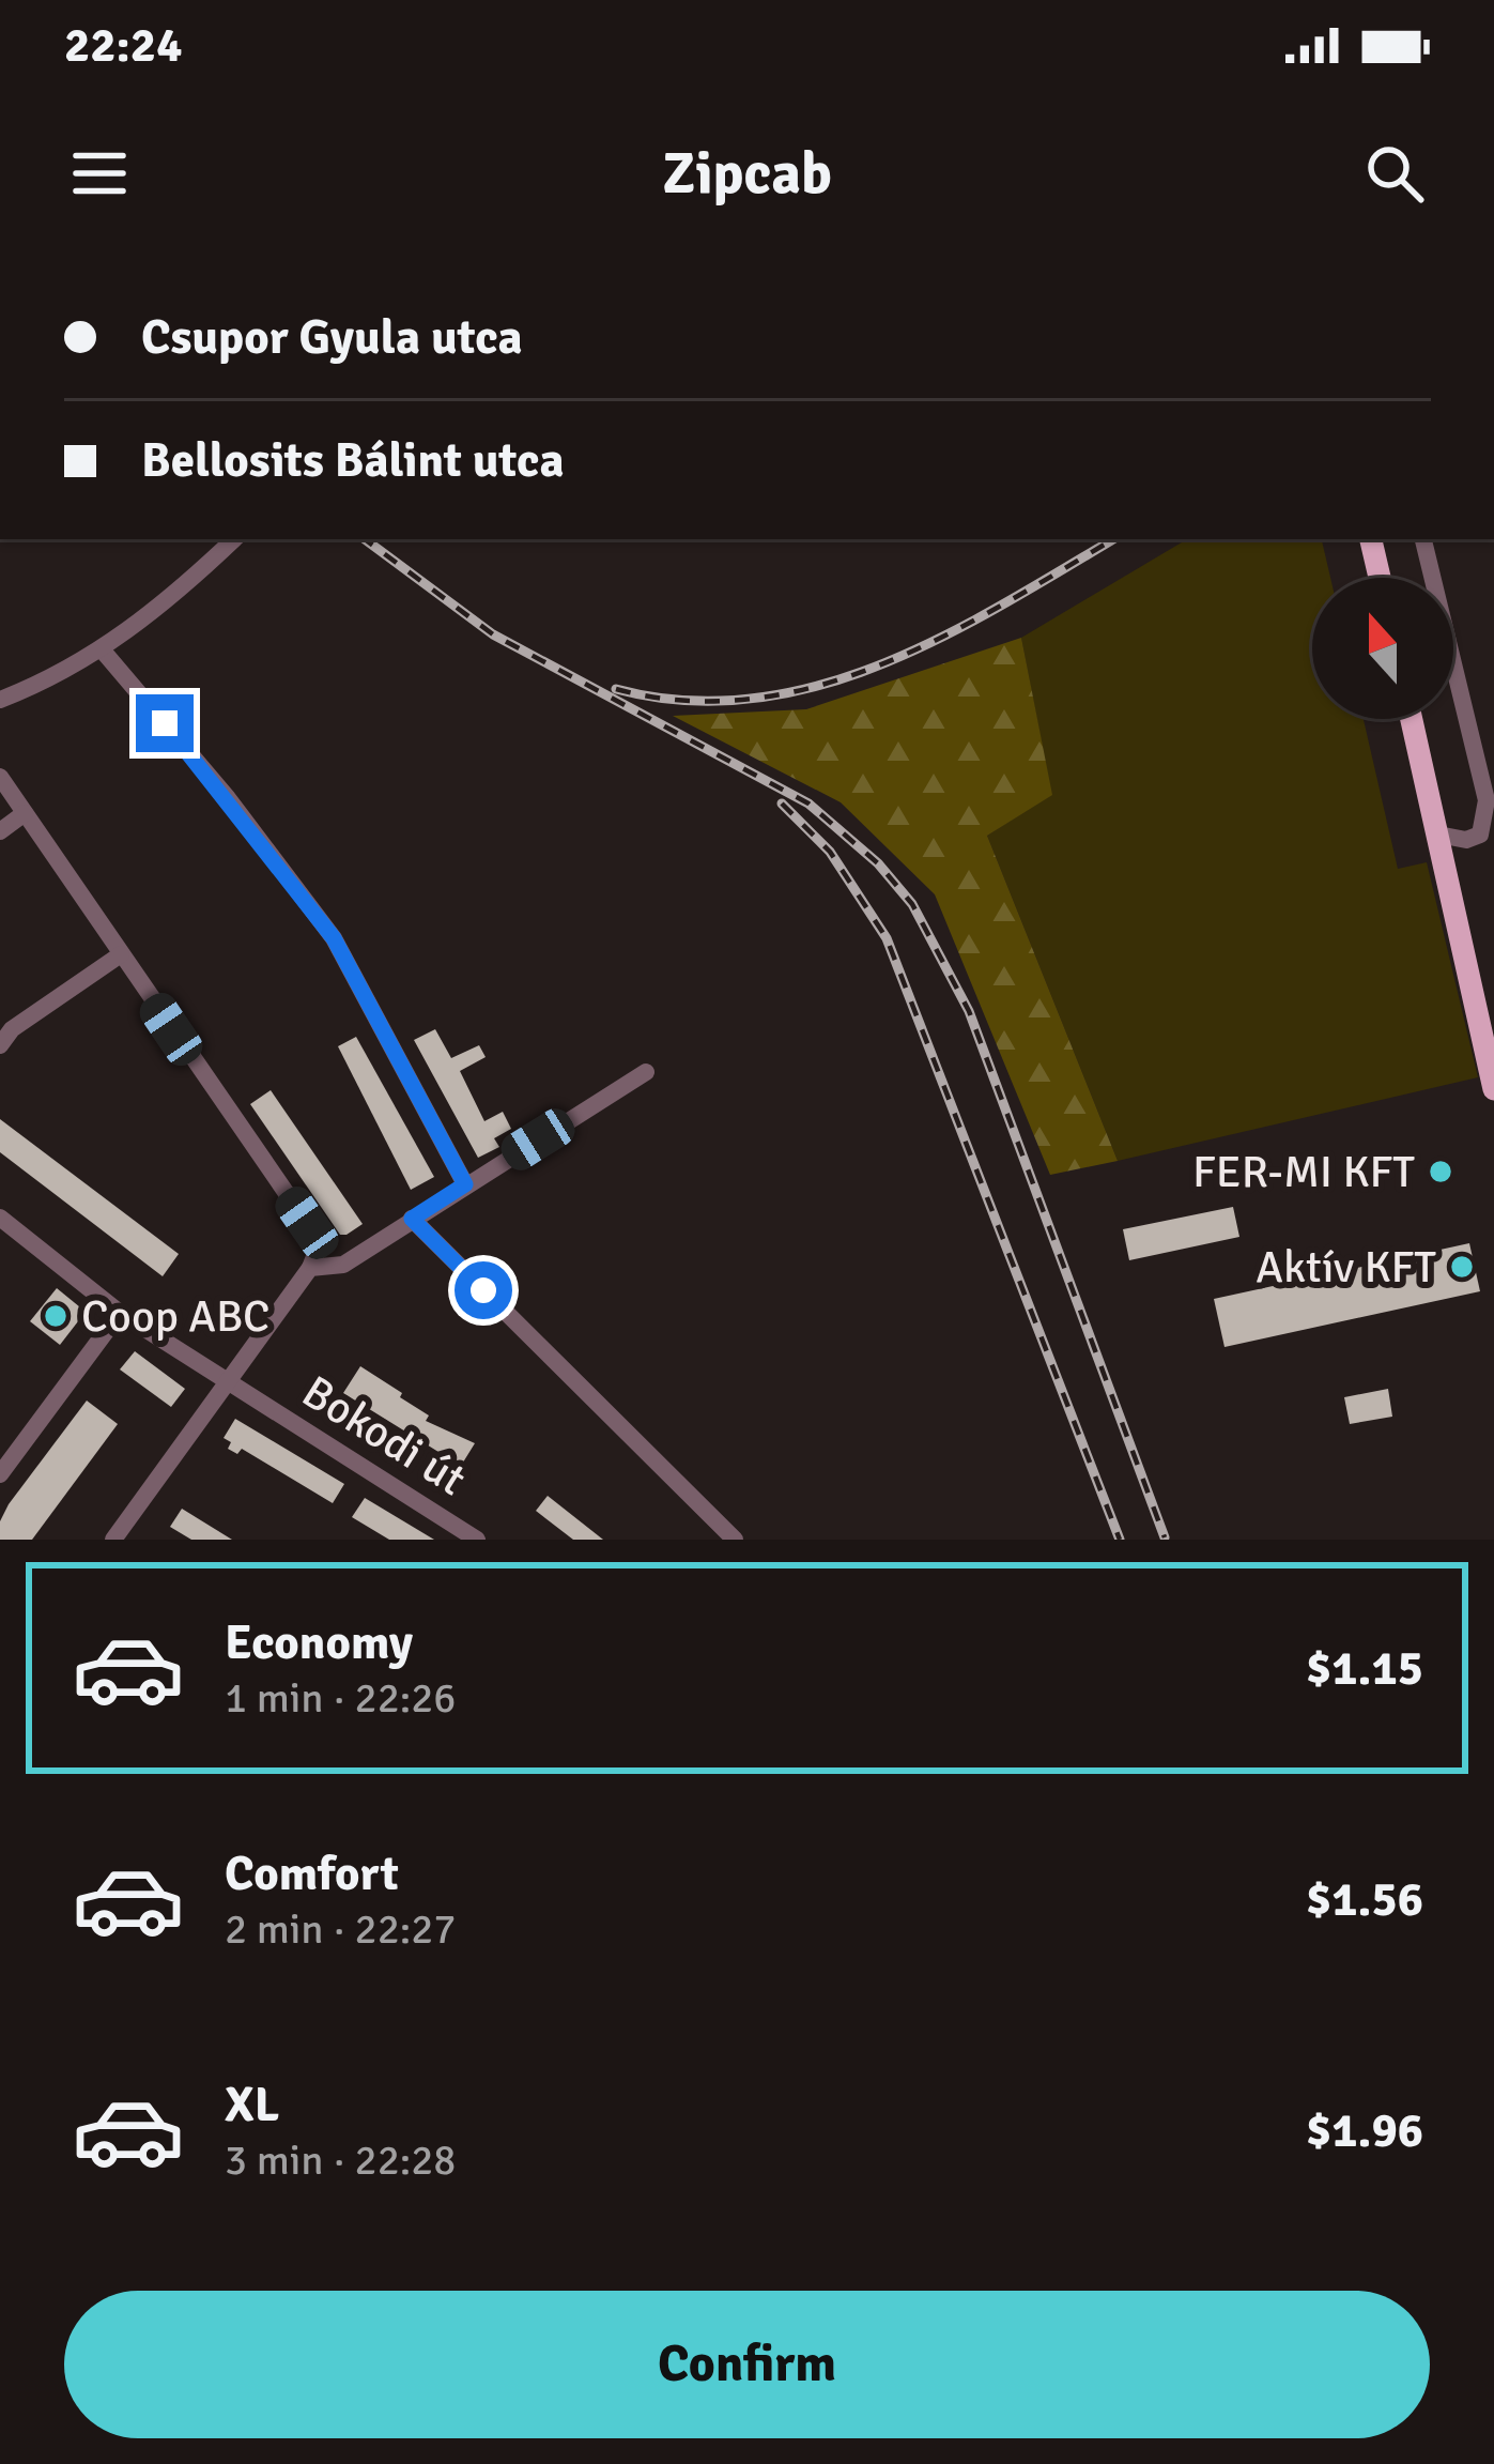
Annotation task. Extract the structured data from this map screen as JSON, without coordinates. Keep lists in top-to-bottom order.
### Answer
{
  "streets": {
    "street": ["Bokodi út"]
  },
  "places": ["FER-MI KFT", "Aktív KFT", "Coop ABC"],
  "north": "top",
  "page": {
    "status": "22:24",
    "header": "Zipcab",
    "banner": ["Csupor Gyula utca", "Bellosits Bálint utca"],
    "list": [
      {
        "name": "Economy",
        "note": "1 min · 22:26",
        "value": "$1.15"
      },
      {
        "name": "Comfort",
        "note": "2 min · 22:27",
        "value": "$1.56"
      },
      {
        "name": "XL",
        "note": "3 min · 22:28",
        "value": "$1.96"
      }
    ],
    "buttons": "Confirm"
  }
}
